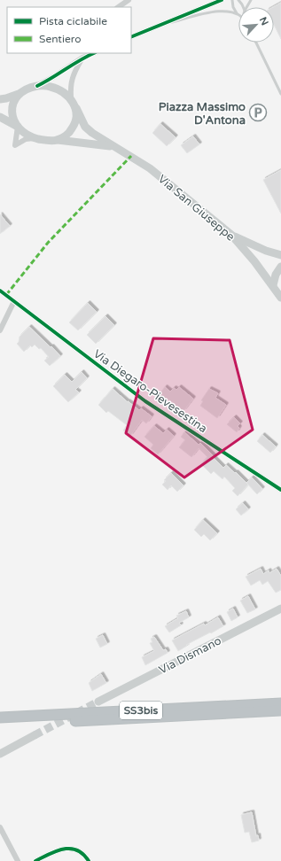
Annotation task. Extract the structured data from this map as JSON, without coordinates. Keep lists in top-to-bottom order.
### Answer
{
  "streets": {
    "highway": ["SS3bis"],
    "main road": ["Via San Giuseppe", "Via Dismano"],
    "street": ["Via Diegaro-Pievesestina"]
  },
  "places": {
    "parking": ["Piazza Massimo D'Antona"]
  },
  "legend": ["Pista ciclabile", "Sentiero"],
  "north": "top right"
}
